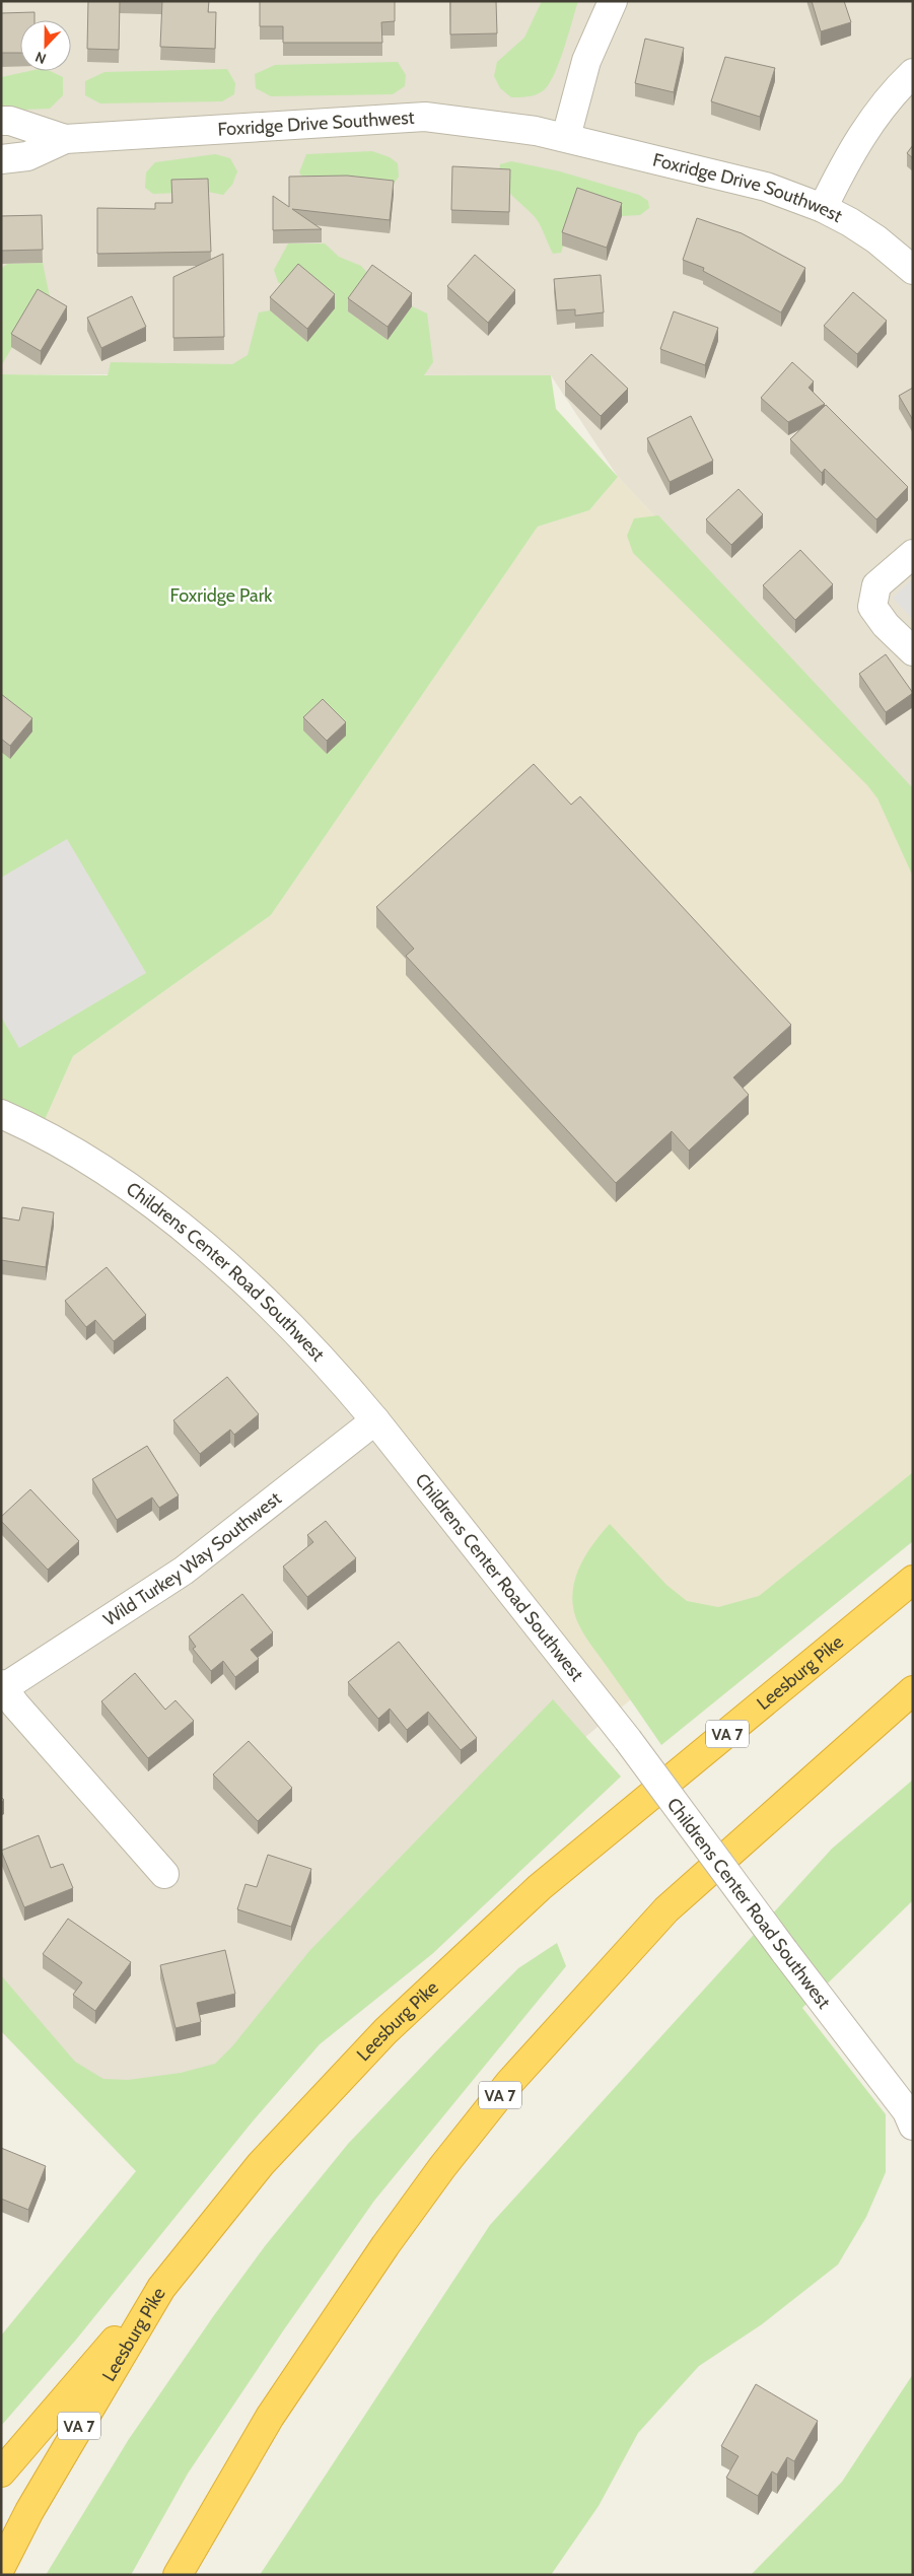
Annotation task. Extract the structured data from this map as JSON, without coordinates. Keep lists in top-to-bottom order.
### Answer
{
  "streets": {
    "highway": ["Leesburg Pike", "VA 7"],
    "street": ["Foxridge Drive Southwest", "Childrens Center Road Southwest", "Wild Turkey Way Southwest"]
  },
  "crossings": [
    ["Childrens Center Road Southwest", "Wild Turkey Way Southwest"]
  ],
  "parks": ["Foxridge Park"],
  "north": "bottom"
}
